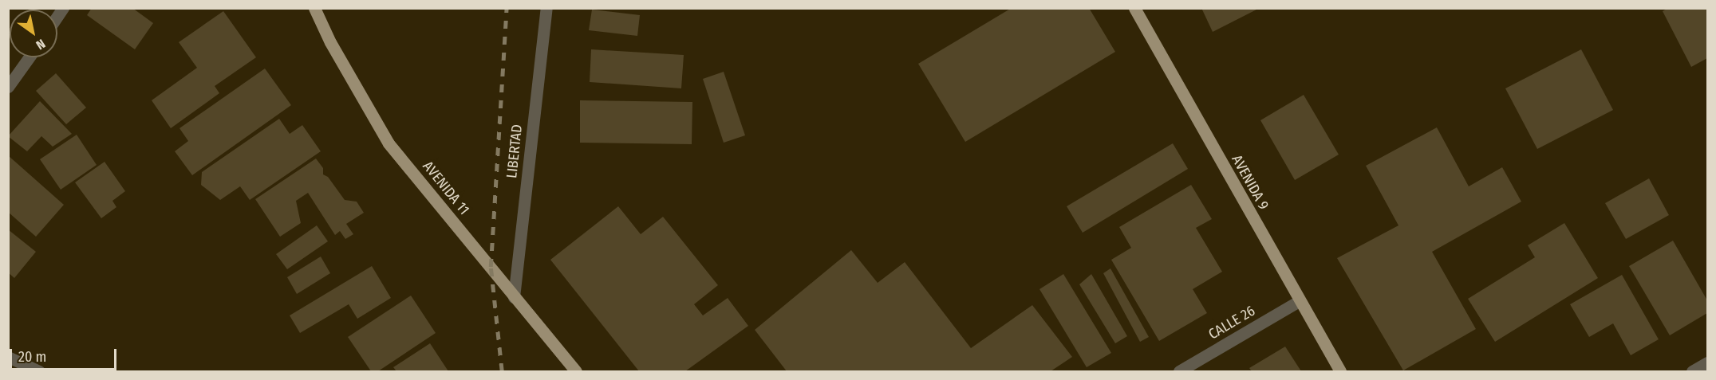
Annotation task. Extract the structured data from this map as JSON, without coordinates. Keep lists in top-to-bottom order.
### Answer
{
  "streets": {
    "main road": ["AVENIDA 9", "AVENIDA 11"],
    "street": ["LIBERTAD", "CALLE 26"]
  },
  "crossings": [
    ["LIBERTAD", "AVENIDA 11"],
    ["AVENIDA 9", "CALLE 26"]
  ],
  "scale_bar": "20 m",
  "north": "bottom right"
}
